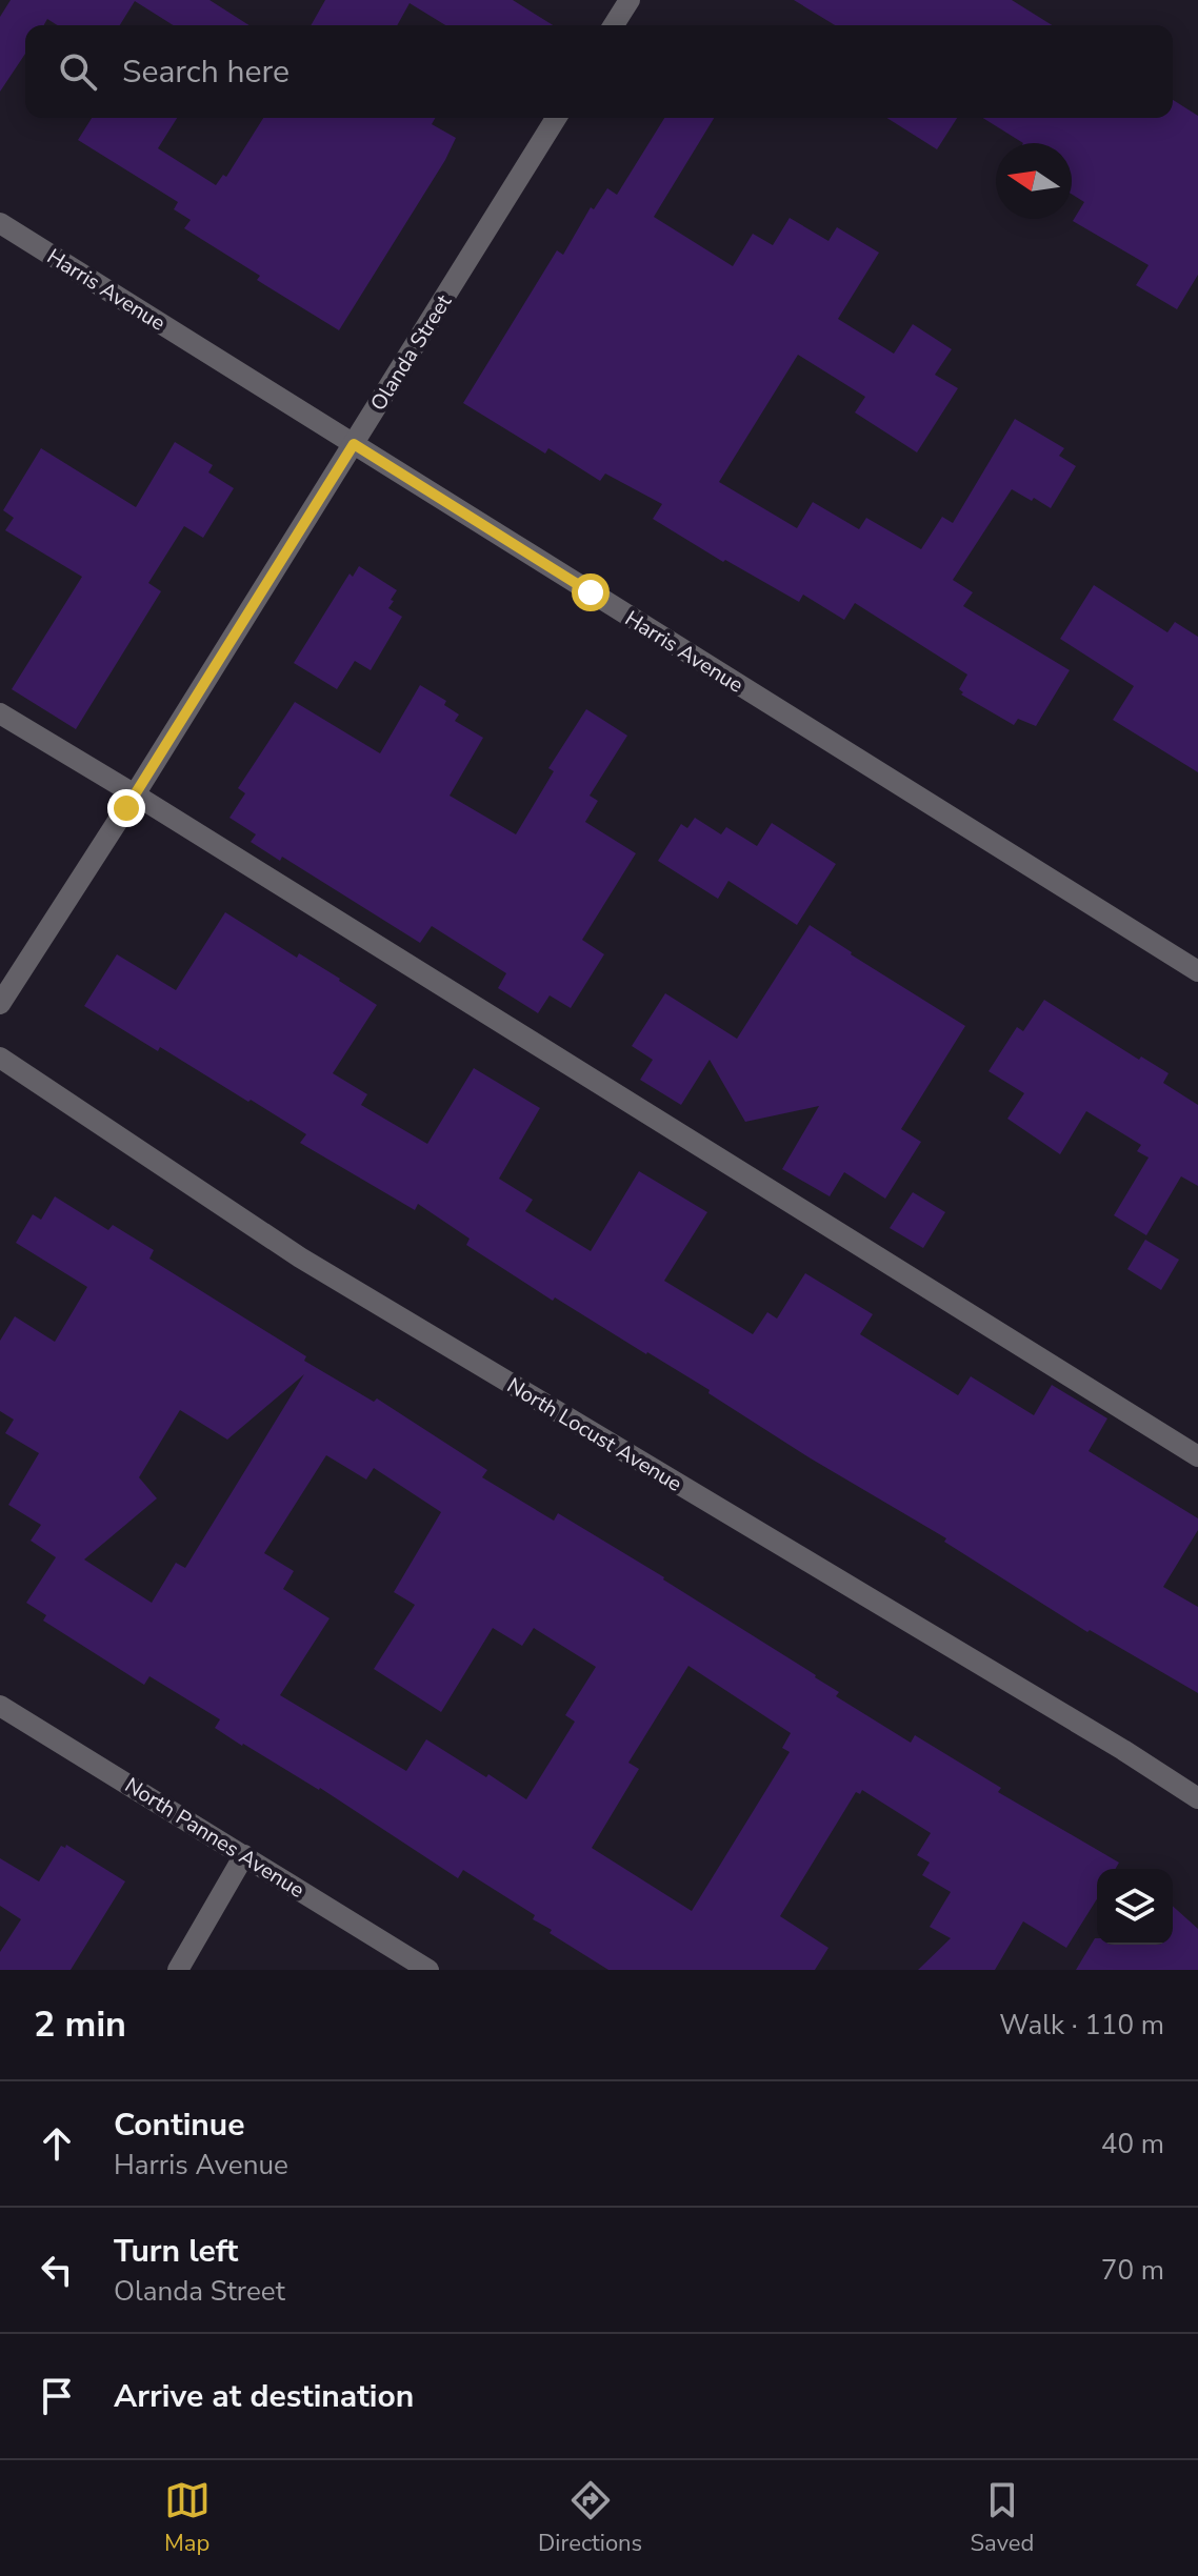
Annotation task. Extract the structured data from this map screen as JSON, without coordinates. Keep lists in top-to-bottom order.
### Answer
{
  "streets": {
    "street": [
      "Harris Avenue",
      "Olanda Street",
      "North Locust Avenue",
      "North Pannes Avenue"
    ]
  },
  "crossings": [
    ["Harris Avenue", "Olanda Street"]
  ],
  "north": "left",
  "page": {
    "search": "Search here",
    "heading": ["2 min", "Walk · 110 m"],
    "list": [
      ["Continue", "Harris Avenue", "40 m"],
      ["Turn left", "Olanda Street", "70 m"],
      "Arrive at destination"
    ],
    "nav": ["Map", "Directions", "Saved"]
  }
}
